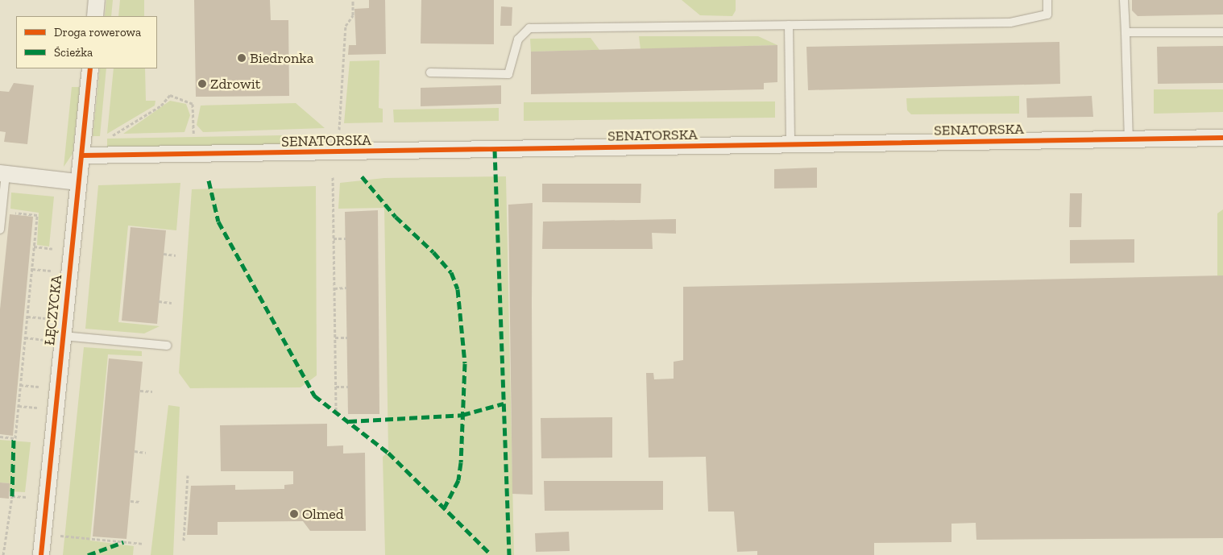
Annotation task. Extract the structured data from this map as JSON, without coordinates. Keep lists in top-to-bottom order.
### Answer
{
  "streets": {
    "street": ["SENATORSKA", "ŁĘCZYCKA"]
  },
  "crossings": [
    ["SENATORSKA", "ŁĘCZYCKA"]
  ],
  "places": ["Biedronka", "Zdrowit", "Olmed"],
  "legend": ["Droga rowerowa", "Ścieżka"]
}
